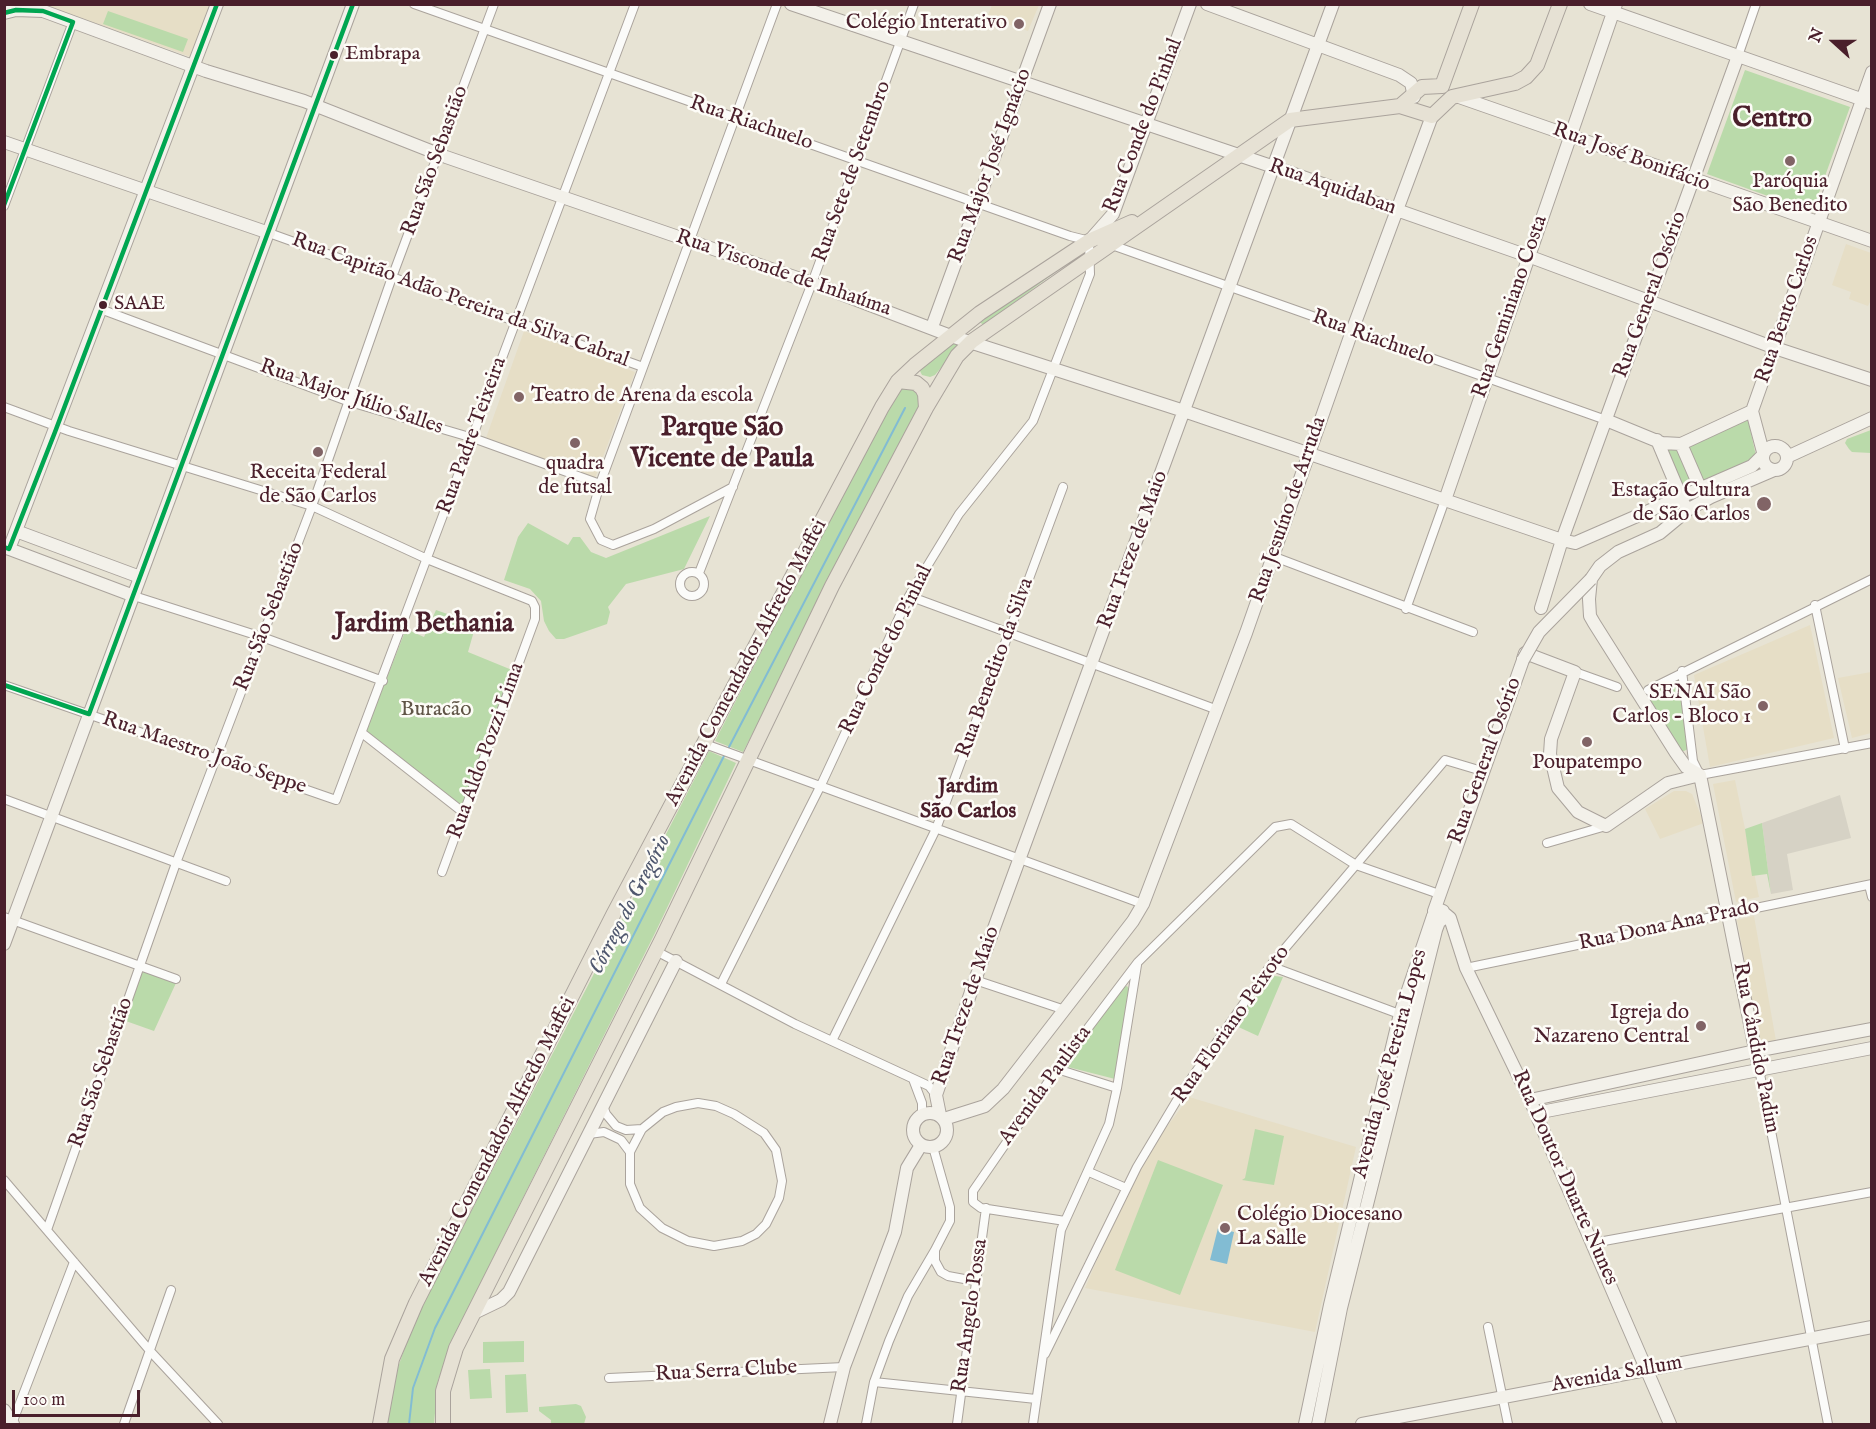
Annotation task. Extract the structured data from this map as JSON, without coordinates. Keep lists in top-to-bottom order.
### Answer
{
  "streets": {
    "main road": ["Avenida Comendador Alfredo Maffei"],
    "street": [
      "Rua Riachuelo",
      "Rua Conde do Pinhal",
      "Rua José Bonifácio",
      "Rua São Sebastião",
      "Rua Major José Ignácio",
      "Rua Sete de Setembro",
      "Rua Aquidaban",
      "Rua Visconde de Inhaúma",
      "Rua General Osório",
      "Rua Capitão Adão Pereira da Silva Cabral",
      "Rua Geminiano Costa",
      "Rua Bento Carlos",
      "Rua Major Júlio Salles",
      "Rua Padre Teixeira",
      "Rua Jesuíno de Arruda",
      "Rua Treze de Maio",
      "Rua Benedito da Silva",
      "Rua Aldo Pozzi Lima",
      "Rua Maestro João Seppe",
      "Rua Dona Ana Prado",
      "Rua Floriano Peixoto",
      "Rua Cândido Padim",
      "Avenida José Pereira Lopes",
      "Avenida Paulista",
      "Rua Doutor Duarte Nunes",
      "Rua Angelo Possa",
      "Rua Serra Clube",
      "Avenida Sallum"
    ]
  },
  "crossings": [
    ["Rua Riachuelo", "Rua Conde do Pinhal"],
    ["Rua Riachuelo", "Rua São Sebastião"],
    ["Rua Riachuelo", "Rua Major José Ignácio"],
    ["Rua Riachuelo", "Rua Sete de Setembro"],
    ["Rua Riachuelo", "Rua General Osório"],
    ["Rua Riachuelo", "Rua Geminiano Costa"],
    ["Rua Riachuelo", "Rua Padre Teixeira"],
    ["Rua Riachuelo", "Rua Jesuíno de Arruda"],
    ["Rua Riachuelo", "Rua Treze de Maio"],
    ["Rua Riachuelo", "Avenida Comendador Alfredo Maffei"],
    ["Rua Conde do Pinhal", "Rua Aquidaban"],
    ["Rua Conde do Pinhal", "Rua Visconde de Inhaúma"],
    ["Rua Conde do Pinhal", "Avenida Comendador Alfredo Maffei"],
    ["Rua José Bonifácio", "Rua General Osório"],
    ["Rua José Bonifácio", "Rua Geminiano Costa"],
    ["Rua José Bonifácio", "Rua Bento Carlos"],
    ["Rua São Sebastião", "Rua Visconde de Inhaúma"],
    ["Rua São Sebastião", "Rua Capitão Adão Pereira da Silva Cabral"],
    ["Rua São Sebastião", "Rua Major Júlio Salles"],
    ["Rua São Sebastião", "Rua Maestro João Seppe"],
    ["Rua Major José Ignácio", "Rua Aquidaban"],
    ["Rua Major José Ignácio", "Rua Visconde de Inhaúma"],
    ["Rua Sete de Setembro", "Rua Aquidaban"],
    ["Rua Sete de Setembro", "Rua Visconde de Inhaúma"],
    ["Rua Aquidaban", "Rua General Osório"],
    ["Rua Aquidaban", "Rua Geminiano Costa"],
    ["Rua Aquidaban", "Rua Bento Carlos"],
    ["Rua Aquidaban", "Rua Jesuíno de Arruda"],
    ["Rua Aquidaban", "Rua Treze de Maio"],
    ["Rua Aquidaban", "Avenida Comendador Alfredo Maffei"],
    ["Rua Visconde de Inhaúma", "Rua General Osório"],
    ["Rua Visconde de Inhaúma", "Rua Geminiano Costa"],
    ["Rua Visconde de Inhaúma", "Rua Padre Teixeira"],
    ["Rua Visconde de Inhaúma", "Rua Jesuíno de Arruda"],
    ["Rua Visconde de Inhaúma", "Rua Treze de Maio"],
    ["Rua Visconde de Inhaúma", "Avenida Comendador Alfredo Maffei"],
    ["Rua General Osório", "Rua Floriano Peixoto"],
    ["Rua General Osório", "Avenida José Pereira Lopes"],
    ["Rua Capitão Adão Pereira da Silva Cabral", "Rua Padre Teixeira"],
    ["Rua Major Júlio Salles", "Rua Padre Teixeira"],
    ["Rua Padre Teixeira", "Rua Aldo Pozzi Lima"],
    ["Rua Padre Teixeira", "Rua Maestro João Seppe"],
    ["Rua Jesuíno de Arruda", "Avenida Comendador Alfredo Maffei"],
    ["Rua Jesuíno de Arruda", "Avenida Paulista"],
    ["Rua Treze de Maio", "Avenida Comendador Alfredo Maffei"],
    ["Rua Treze de Maio", "Avenida Paulista"],
    ["Rua Dona Ana Prado", "Rua Cândido Padim"],
    ["Rua Dona Ana Prado", "Rua Doutor Duarte Nunes"],
    ["Rua Floriano Peixoto", "Avenida Paulista"],
    ["Rua Cândido Padim", "Avenida Sallum"],
    ["Avenida José Pereira Lopes", "Rua Doutor Duarte Nunes"],
    ["Avenida Paulista", "Rua Angelo Possa"],
    ["Rua Doutor Duarte Nunes", "Avenida Sallum"]
  ],
  "districts": [
    "Centro",
    "Parque São Vicente de Paula",
    "Jardim Bethania",
    "Jardim São Carlos"
  ],
  "water": ["Córrego do Gregório"],
  "parks": ["Buracão"],
  "places": [
    "Colégio Interativo",
    "Embrapa",
    "Paróquia São Benedito",
    "SAAE",
    "Teatro de Arena da escola",
    "quadra de futsal",
    "Receita Federal de São Carlos",
    "Estação Cultura de São Carlos",
    "SENAI São Carlos - Bloco 1",
    "Poupatempo",
    "Igreja do Nazareno Central",
    "Colégio Diocesano La Salle"
  ],
  "scale_bar": "100 m",
  "north": "left"
}
